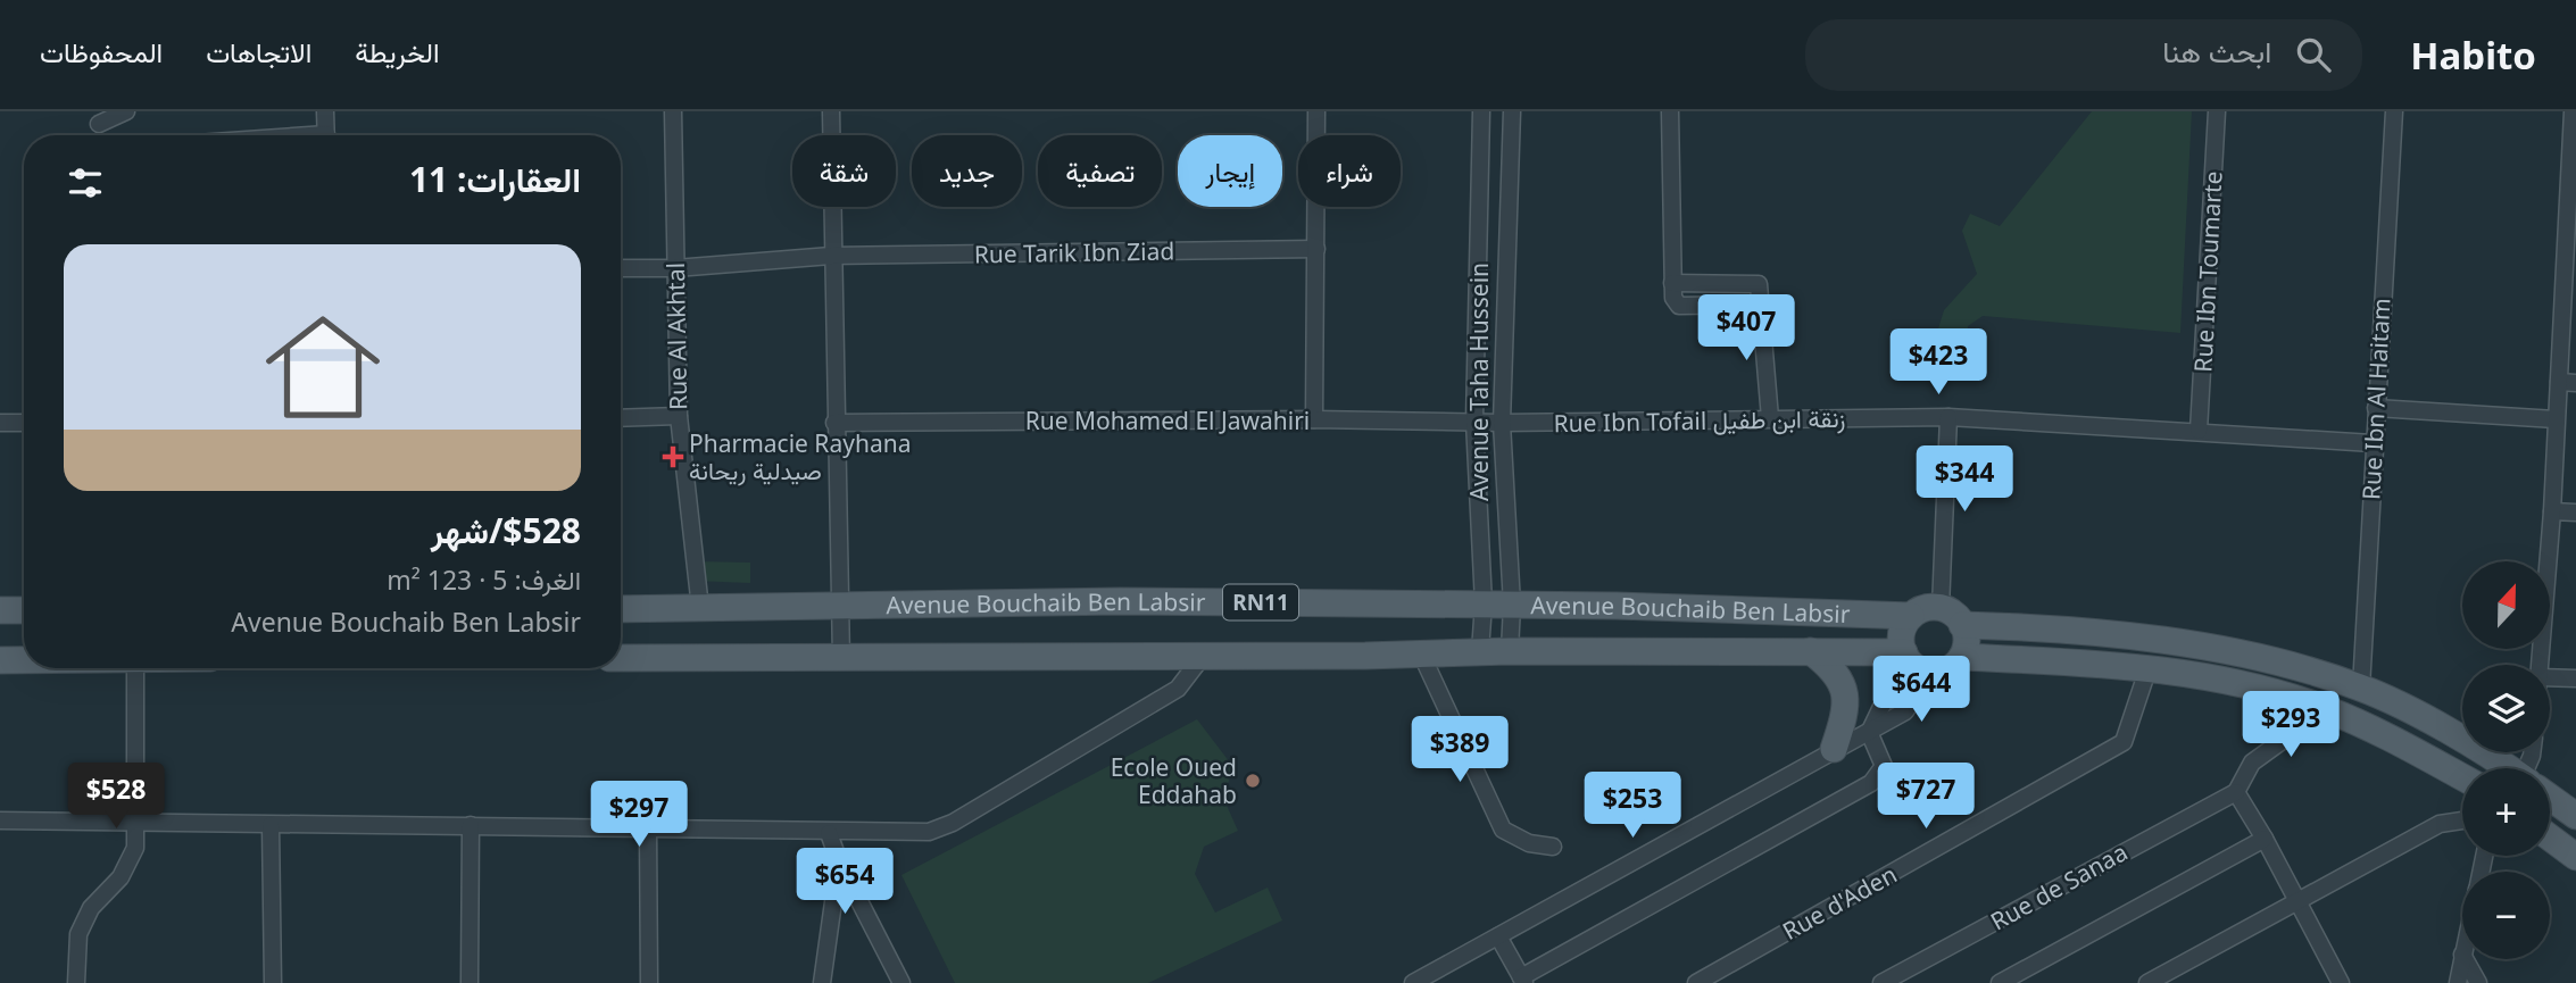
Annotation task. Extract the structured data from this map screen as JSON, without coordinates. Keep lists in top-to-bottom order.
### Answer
{
  "streets": {
    "main road": ["RN11", "Avenue Bouchaib Ben Labsir"],
    "street": [
      "Rue Tarik Ibn Ziad",
      "Rue Ibn Toumarte",
      "Rue Al Akhtal",
      "Avenue Taha Hussein",
      "Rue Ibn Al Haitam",
      "Rue Mohamed El Jawahiri",
      "Rue Ibn Tofail زنقة ابن طفيل",
      "Rue de Sanaa",
      "Rue d'Aden"
    ]
  },
  "crossings": [
    ["Rue Tarik Ibn Ziad", "Rue Al Akhtal"],
    ["Rue Ibn Toumarte", "Rue Ibn Tofail زنقة ابن طفيل"],
    ["Rue Al Akhtal", "Avenue Bouchaib Ben Labsir"],
    ["Avenue Taha Hussein", "Rue Mohamed El Jawahiri"],
    ["Avenue Taha Hussein", "Rue Ibn Tofail زنقة ابن طفيل"],
    ["Avenue Taha Hussein", "Avenue Bouchaib Ben Labsir"],
    ["Rue Ibn Al Haitam", "Rue Ibn Tofail زنقة ابن طفيل"],
    ["Rue Mohamed El Jawahiri", "Rue Ibn Tofail زنقة ابن طفيل"],
    ["RN11", "Avenue Bouchaib Ben Labsir"]
  ],
  "places": {
    "health": ["Pharmacie Rayhana صيدلية ريحانة"],
    "other": ["Ecole Oued Eddahab"]
  },
  "north": "top",
  "page": {
    "header": "Habito",
    "search": "ابحث هنا",
    "nav": ["الخريطة", "الاتجاهات", "المحفوظات"],
    "chip": [
      "شراء",
      "إيجار",
      "تصفية",
      "جديد",
      "شقة"
    ],
    "heading": "العقارات: 11",
    "list": [
      {
        "name": "$528/شهر",
        "note": "الغرف: 5 · 123 m² · Avenue Bouchaib Ben Labsir"
      }
    ],
    "price": [
      "$407",
      "$423",
      "$344",
      "$644",
      "$293",
      "$389",
      "$528",
      "$727",
      "$253",
      "$297",
      "$654"
    ],
    "map_buttons": ["+", "−"]
  }
}
